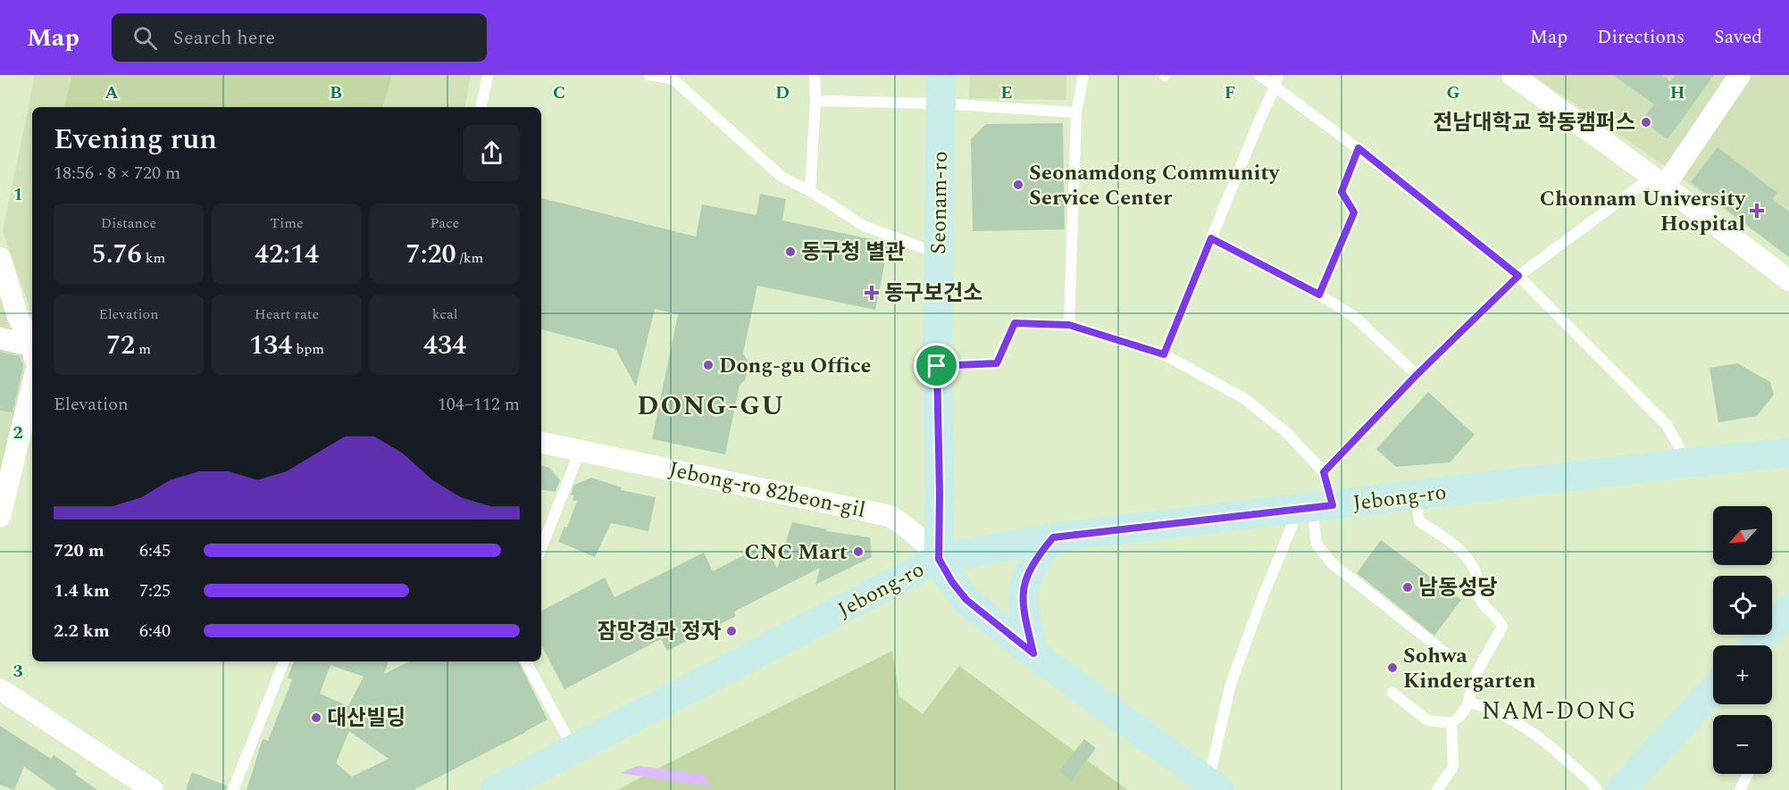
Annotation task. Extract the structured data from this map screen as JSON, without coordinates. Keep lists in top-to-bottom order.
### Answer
{
  "streets": {
    "street": ["Seonam-ro", "Jebong-ro 82beon-gil", "Jebong-ro"]
  },
  "crossings": [
    ["Seonam-ro", "Jebong-ro 82beon-gil"],
    ["Seonam-ro", "Jebong-ro"],
    ["Jebong-ro 82beon-gil", "Jebong-ro"]
  ],
  "districts": ["DONG-GU", "NAM-DONG"],
  "places": {
    "other": [
      "전남대학교 학동캠퍼스",
      "Seonamdong Community Service Center",
      "동구청 별관",
      "Dong-gu Office",
      "CNC Mart",
      "남동성당",
      "잠망경과 정자",
      "Sohwa Kindergarten",
      "대산빌딩"
    ],
    "health": ["Chonnam University Hospital", "동구보건소"]
  },
  "north": "bottom left",
  "page": {
    "header": "Map",
    "search": "Search here",
    "nav": ["Map", "Directions", "Saved"],
    "heading": ["Evening run", "18:56 · 8 × 720 m"],
    "stats": [
      ["Distance", "5.76 km"],
      ["Time", "42:14"],
      ["Pace", "7:20 /km"],
      ["Elevation", "72 m"],
      ["Heart rate", "134 bpm"],
      ["kcal", "434"]
    ],
    "chart": ["Elevation", "104–112 m"],
    "map_buttons": ["+", "−"],
    "list": [
      {
        "name": "720 m",
        "note": "6:45"
      },
      {
        "name": "1.4 km",
        "note": "7:25"
      },
      {
        "name": "2.2 km",
        "note": "6:40"
      }
    ]
  },
  "grid": {
    "columns": [
      "A",
      "B",
      "C",
      "D",
      "E",
      "F",
      "G",
      "H"
    ],
    "rows": ["1", "2", "3"]
  }
}
